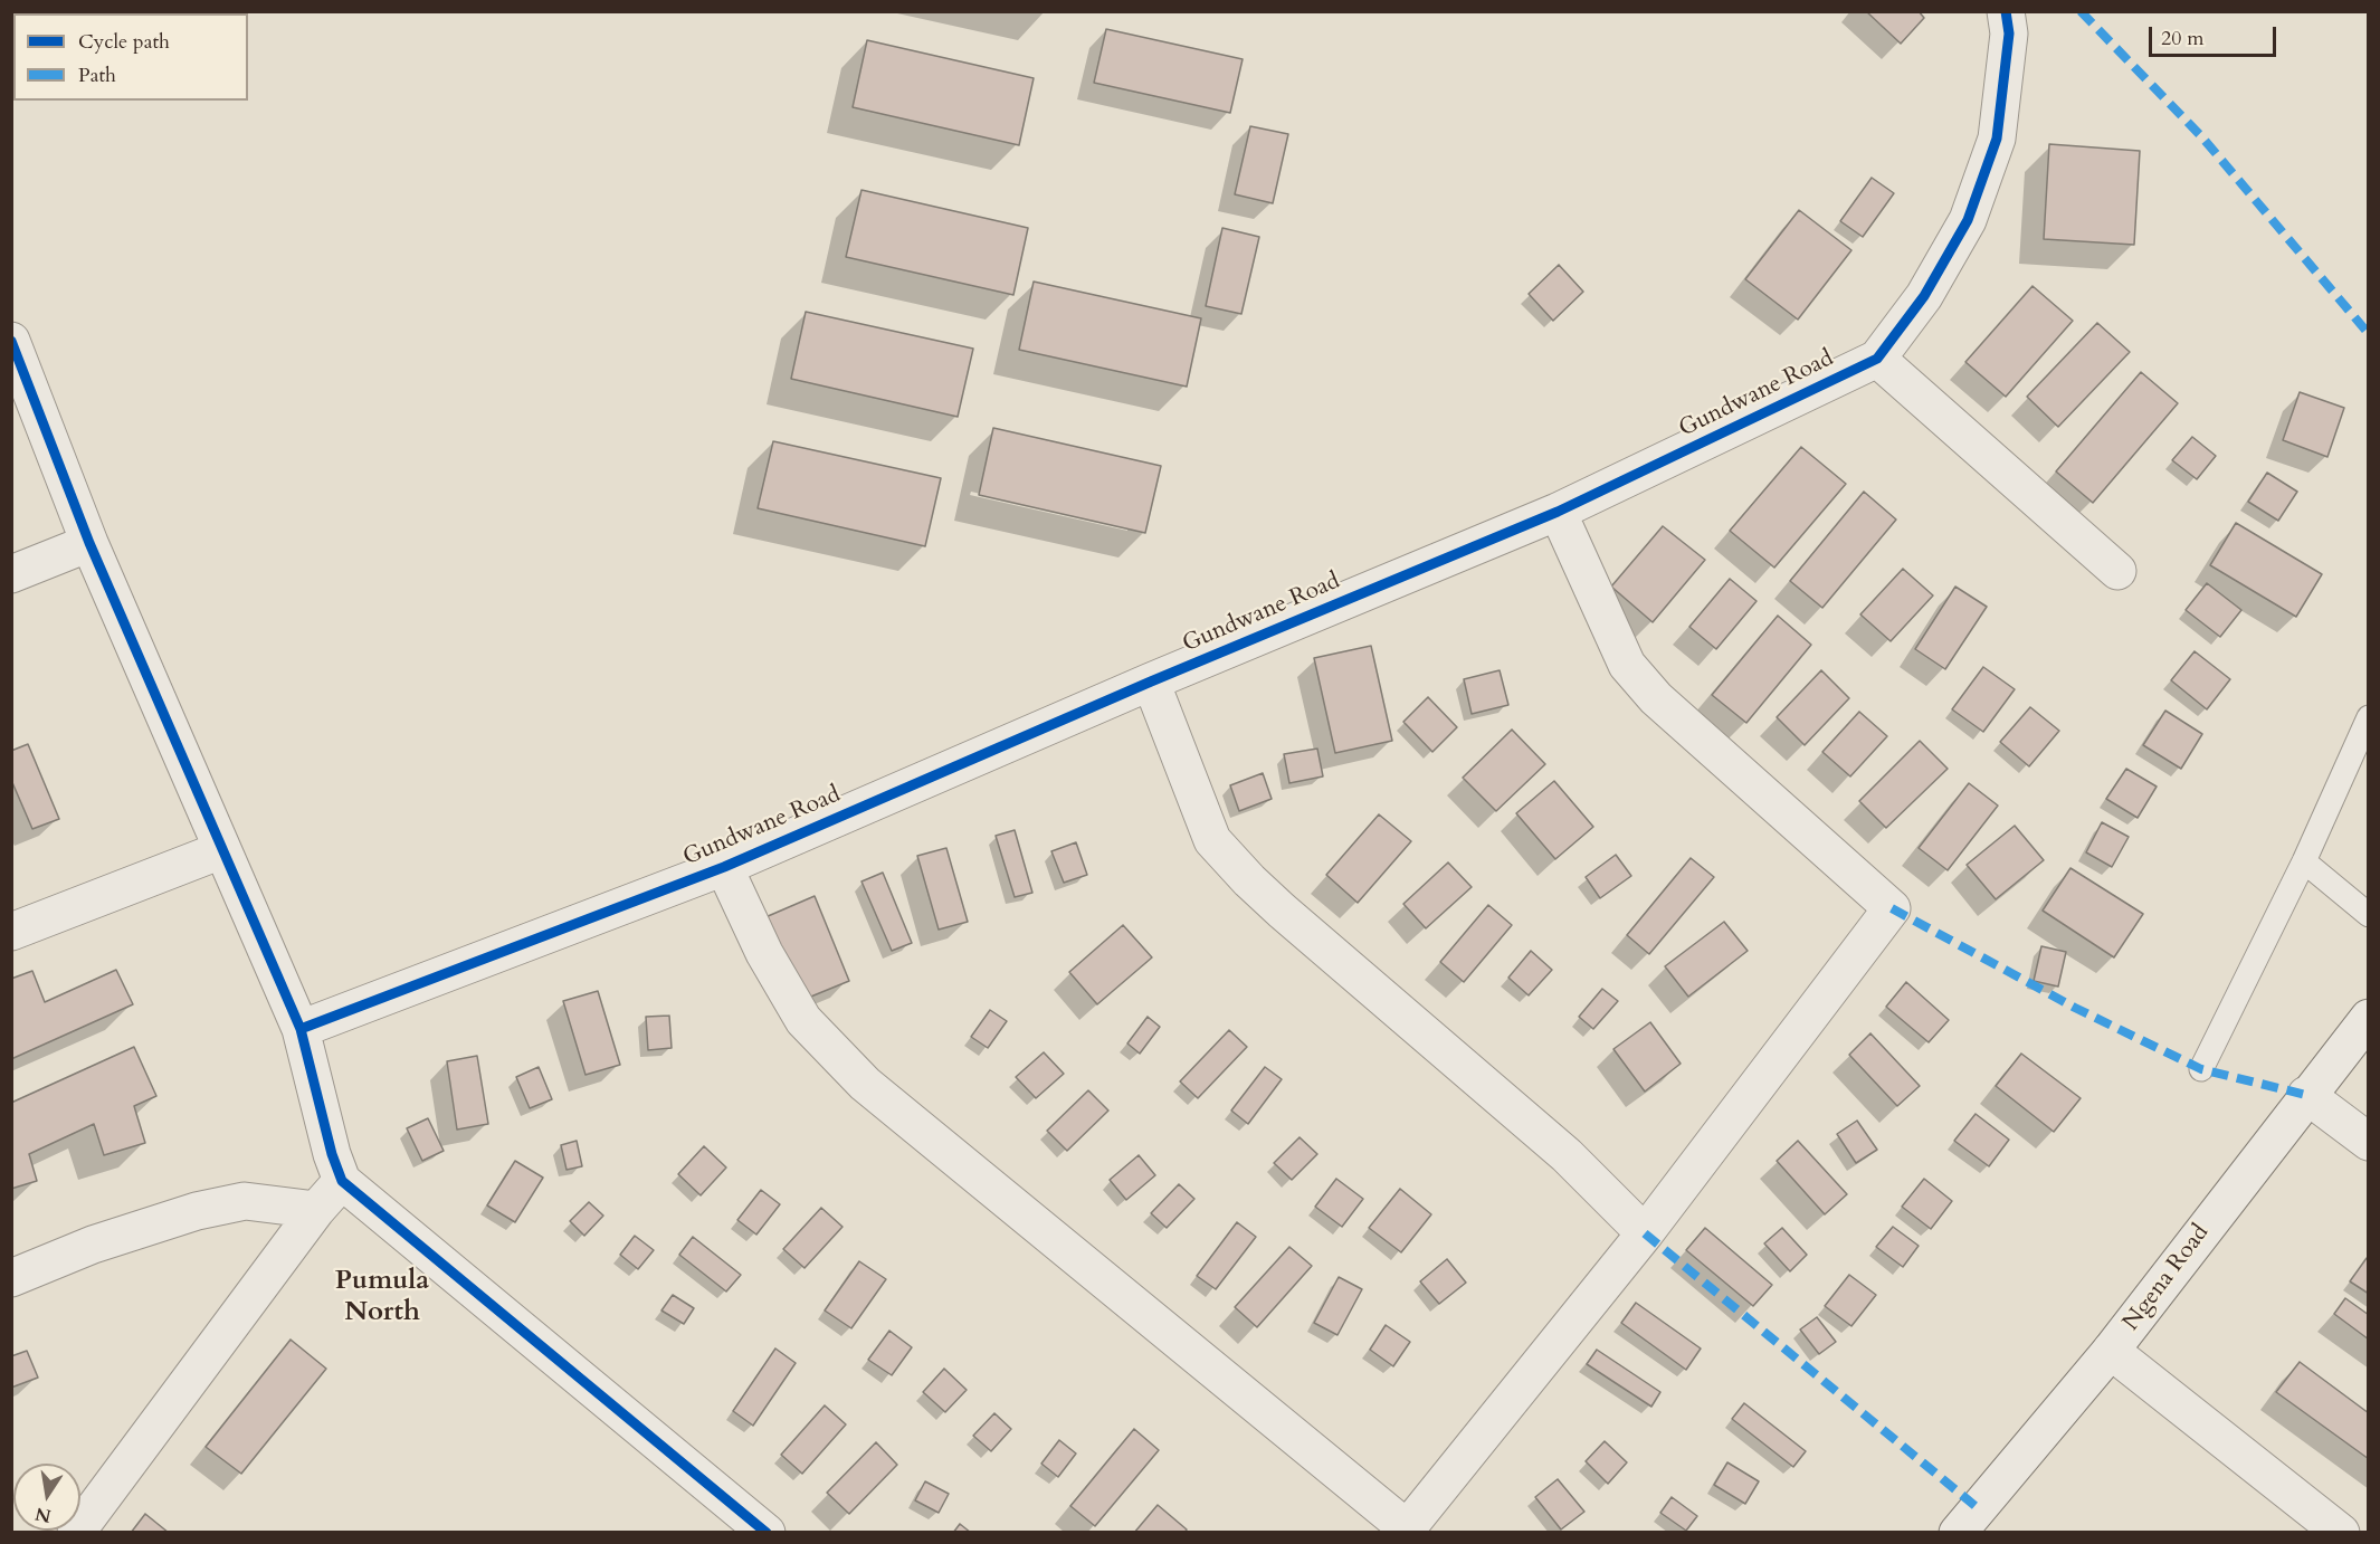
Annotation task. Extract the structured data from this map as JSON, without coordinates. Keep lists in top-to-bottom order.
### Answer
{
  "streets": {
    "street": ["Gundwane Road", "Ngena Road"]
  },
  "districts": ["Pumula North"],
  "legend": ["Cycle path", "Path"],
  "scale_bar": "20 m",
  "north": "bottom"
}
